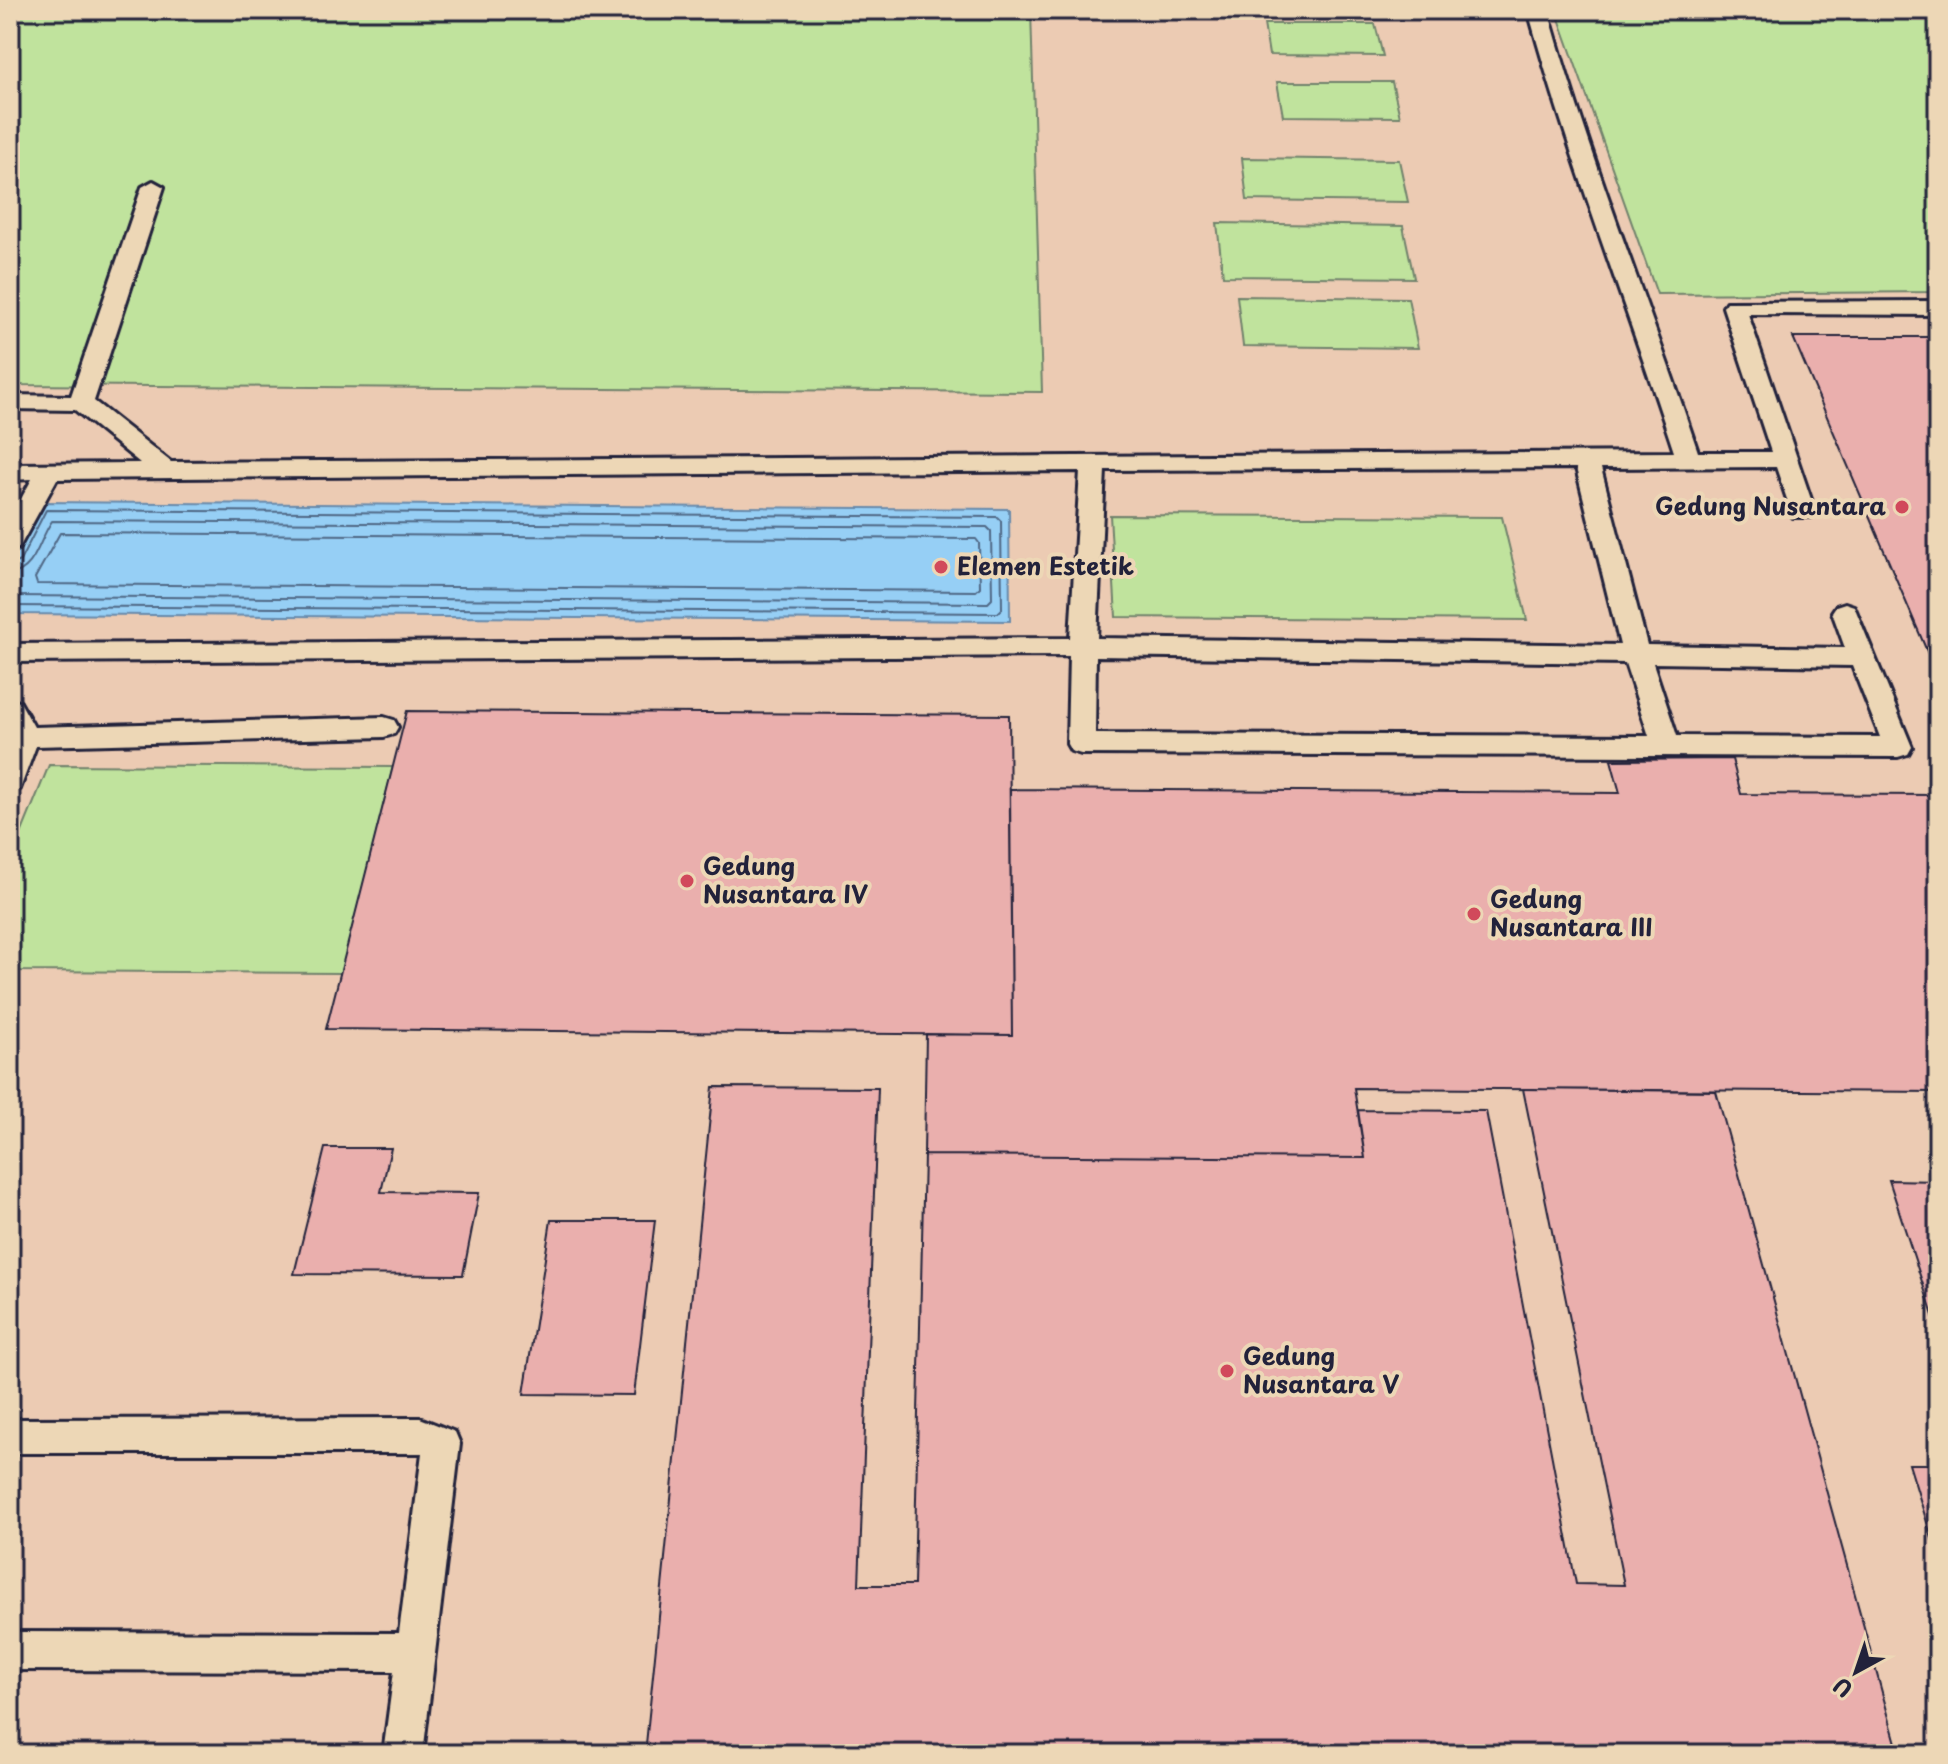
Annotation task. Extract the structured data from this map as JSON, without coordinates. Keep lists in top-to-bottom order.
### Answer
{
  "places": [
    "Gedung Nusantara",
    "Elemen Estetik",
    "Gedung Nusantara IV",
    "Gedung Nusantara III",
    "Gedung Nusantara V"
  ],
  "north": "bottom left"
}
